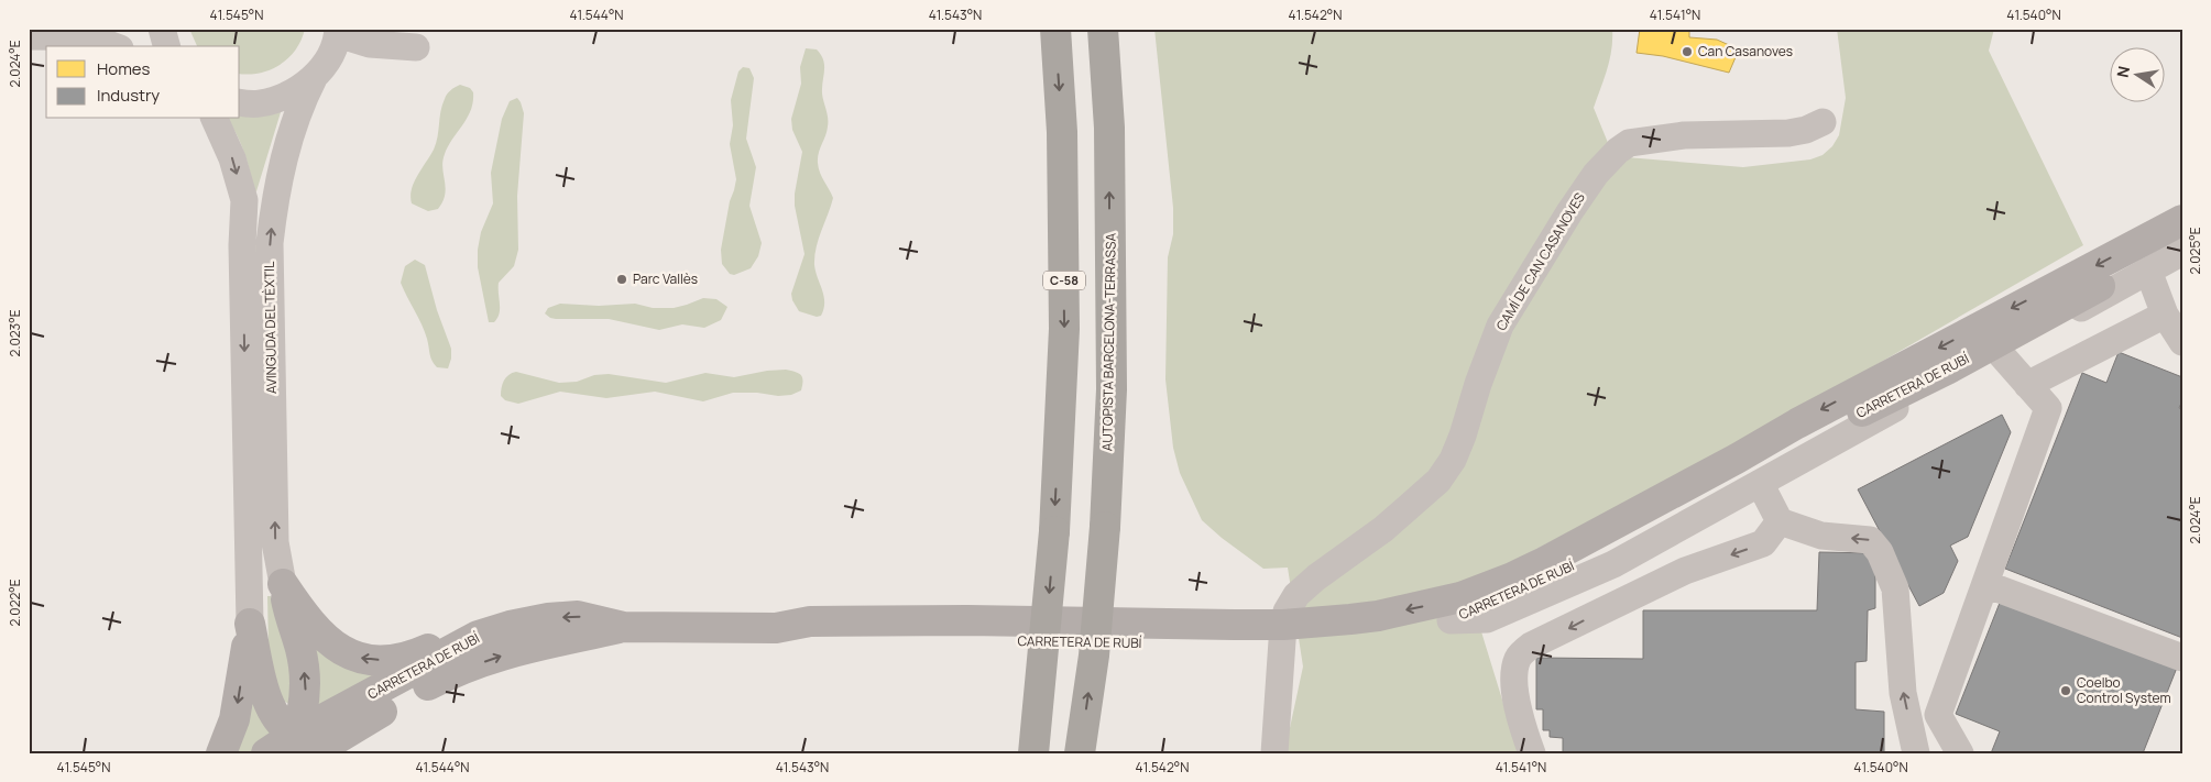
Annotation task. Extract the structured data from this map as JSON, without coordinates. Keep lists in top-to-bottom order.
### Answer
{
  "streets": {
    "highway": ["C-58", "AUTOPISTA BARCELONA-TERRASSA"],
    "main road": ["CARRETERA DE RUBÍ"],
    "street": ["CAMÍ DE CAN CASANOVES", "AVINGUDA DEL TÈXTIL"]
  },
  "crossings": [
    ["CAMÍ DE CAN CASANOVES", "CARRETERA DE RUBÍ"]
  ],
  "places": ["Can Casanoves", "Parc Vallès", "Coelbo Control System"],
  "legend": ["Homes", "Industry"],
  "north": "left",
  "coordinates": [
    "41.545°N",
    "41.544°N",
    "41.543°N",
    "41.542°N",
    "41.541°N",
    "41.540°N",
    "2.024°E",
    "2.025°E",
    "2.023°E",
    "2.022°E"
  ]
}
